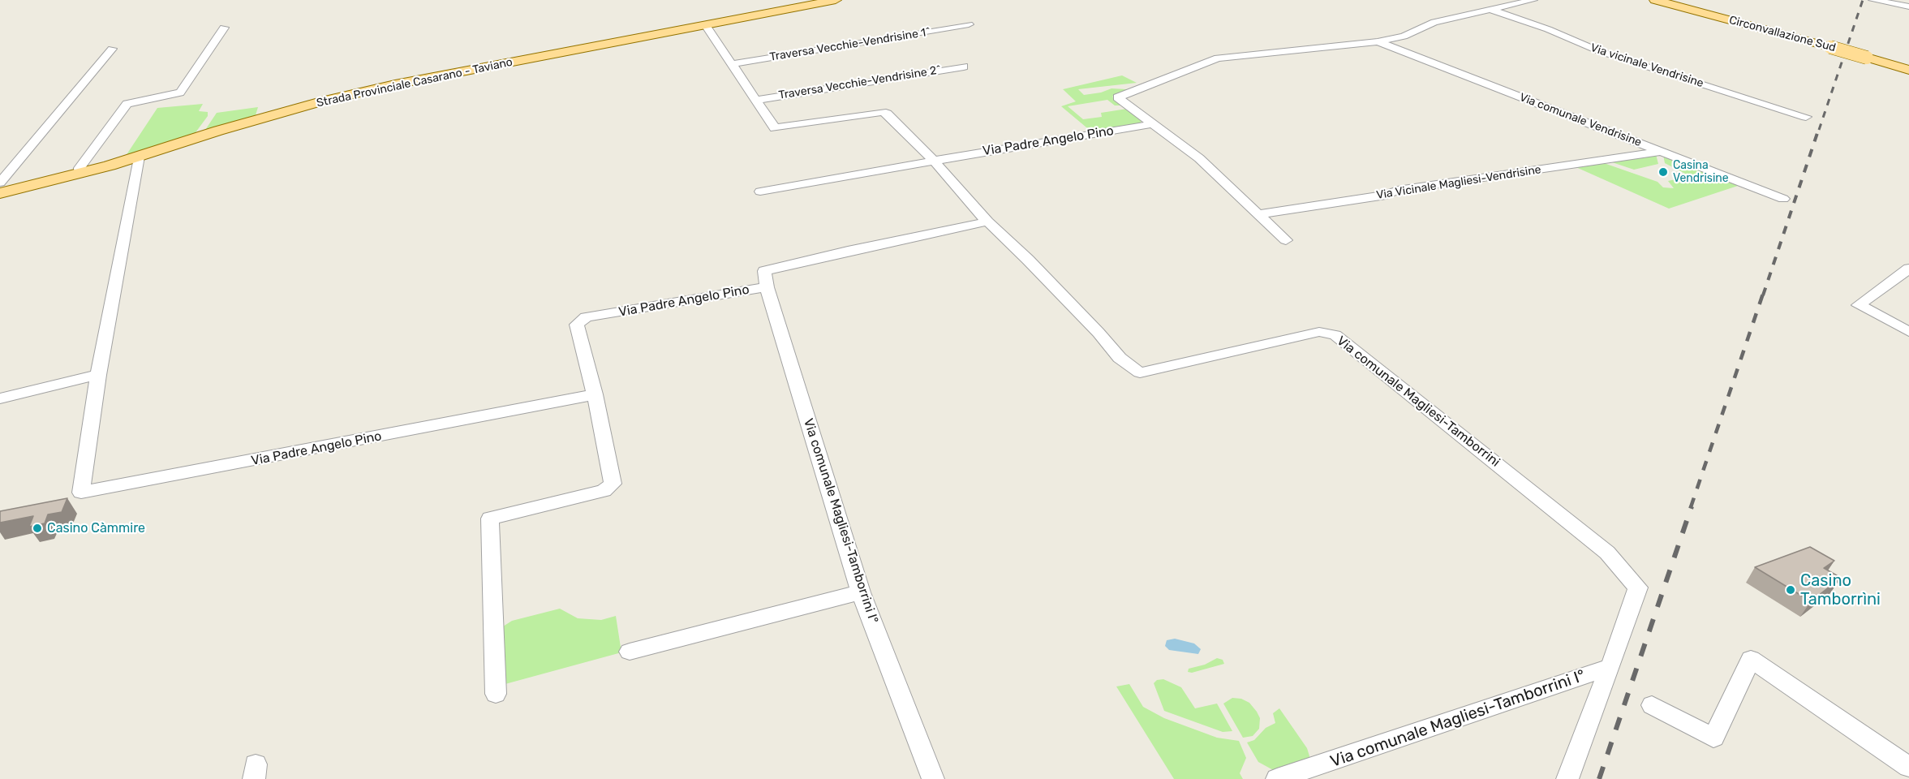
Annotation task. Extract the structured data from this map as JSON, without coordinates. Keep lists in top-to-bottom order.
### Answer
{
  "streets": {
    "main road": ["Circonvallazione Sud", "Strada Provinciale Casarano - Taviano"],
    "street": [
      "Traversa Vecchie-Vendrisine 1^",
      "Via vicinale Vendrisine",
      "Traversa Vecchie-Vendrisine 2^",
      "Via comunale Vendrisine",
      "Via Padre Angelo Pino",
      "Via Vicinale Magliesi-Vendrisine",
      "Via comunale Magliesi-Tamborrini",
      "Via comunale Magliesi-Tamborrini I°"
    ]
  },
  "crossings": [
    ["Strada Provinciale Casarano - Taviano", "Via Padre Angelo Pino"],
    ["Via comunale Vendrisine", "Via Vicinale Magliesi-Vendrisine"],
    ["Via Padre Angelo Pino", "Via comunale Magliesi-Tamborrini"],
    ["Via Padre Angelo Pino", "Via comunale Magliesi-Tamborrini I°"],
    ["Via comunale Magliesi-Tamborrini", "Via comunale Magliesi-Tamborrini I°"]
  ],
  "places": ["Casina Vendrisine", "Casino Càmmire", "Casino Tamborrìni"]
}
